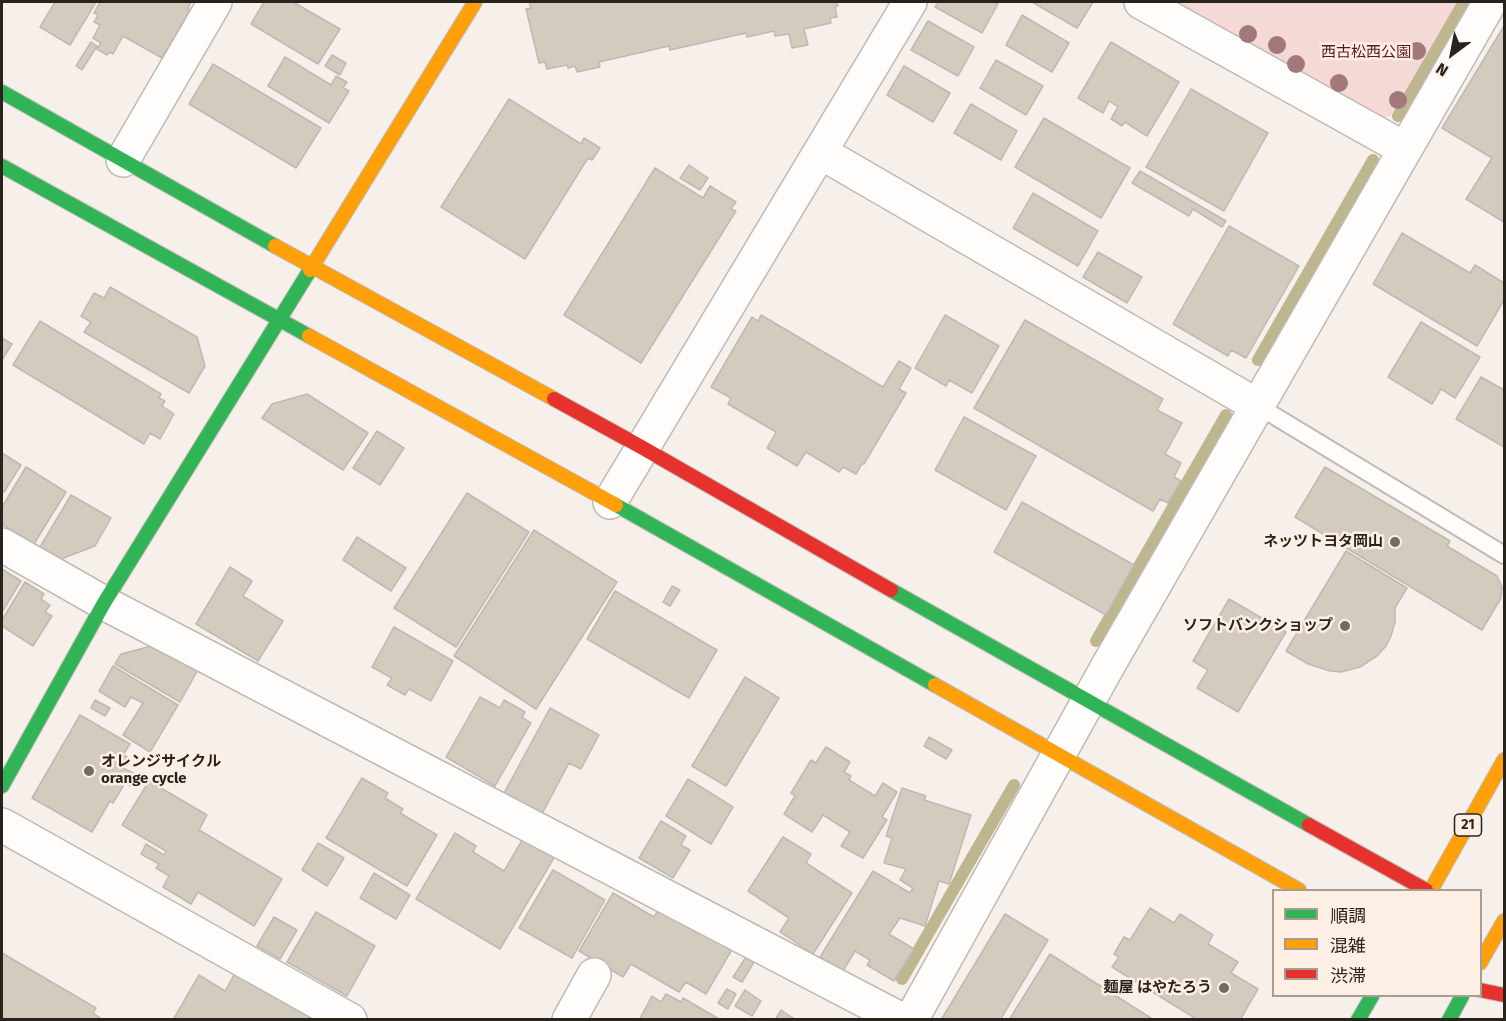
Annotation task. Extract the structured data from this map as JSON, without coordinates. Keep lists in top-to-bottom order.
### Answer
{
  "streets": {
    "street": ["21"]
  },
  "parks": ["西古松西公園"],
  "places": [
    "ネッツトヨタ岡山",
    "ソフトバンクショップ",
    "オレンジサイクル orange cycle",
    "麺屋 はやたろう"
  ],
  "legend": ["順調", "混雑", "渋滞"],
  "north": "bottom left"
}
